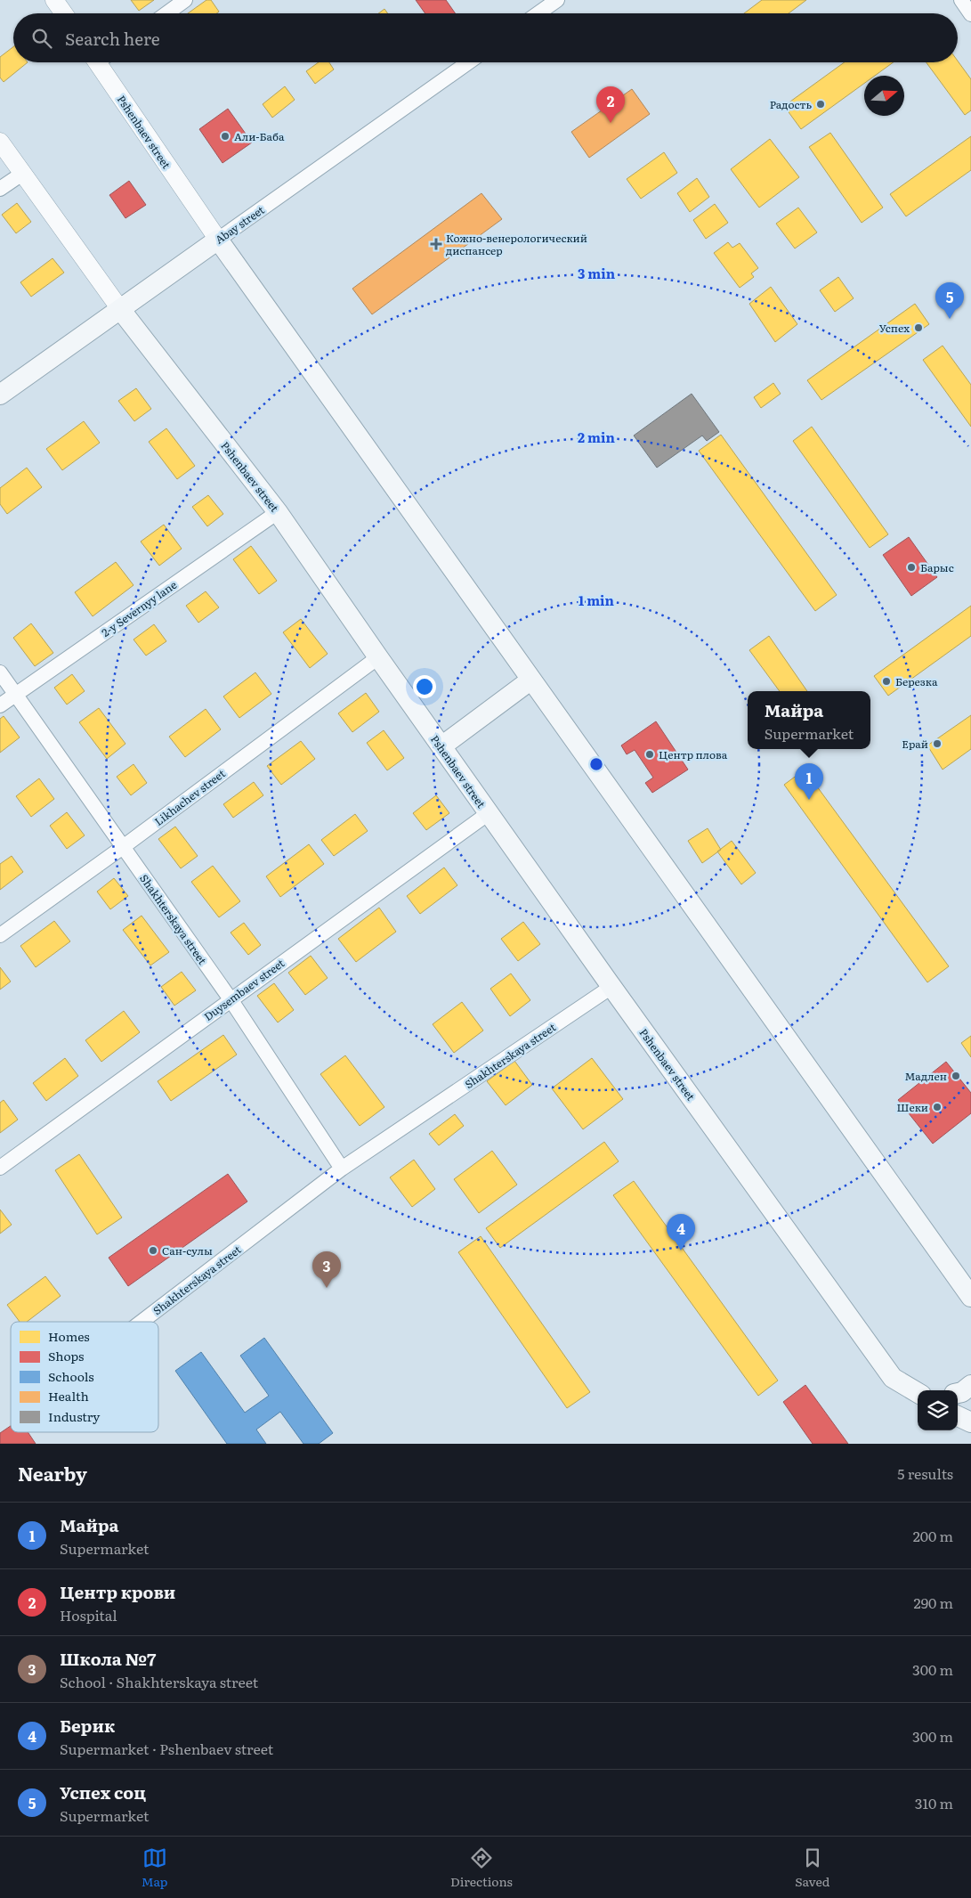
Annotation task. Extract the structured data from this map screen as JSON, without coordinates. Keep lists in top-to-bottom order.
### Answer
{
  "streets": {
    "main road": ["Pshenbaev street", "Abay street"],
    "street": [
      "2-y Severnyy lane",
      "Likhachev street",
      "Shakhterskaya street",
      "Duysembaev street"
    ]
  },
  "crossings": [
    ["Pshenbaev street", "Abay street"],
    ["Pshenbaev street", "2-y Severnyy lane"],
    ["Pshenbaev street", "Likhachev street"],
    ["Pshenbaev street", "Shakhterskaya street"],
    ["Pshenbaev street", "Duysembaev street"],
    ["2-y Severnyy lane", "Shakhterskaya street"],
    ["Likhachev street", "Shakhterskaya street"],
    ["Shakhterskaya street", "Duysembaev street"]
  ],
  "places": {
    "other": [
      "Радость",
      "Али-Баба",
      "Успех",
      "Барыс",
      "Березка",
      "Ерай",
      "Центр плова",
      "Мадлен",
      "Шеки",
      "Сан-сулы"
    ],
    "health": ["Кожно-венерологический диспансер"]
  },
  "legend": [
    "Homes",
    "Shops",
    "Schools",
    "Health",
    "Industry"
  ],
  "north": "right",
  "page": {
    "search": "Search here",
    "pins": [
      "2",
      "5",
      "1",
      "4",
      "3"
    ],
    "popup": ["Майра", "Supermarket"],
    "heading": ["Nearby", "5 results"],
    "list": [
      {
        "mark": "1",
        "name": "Майра",
        "note": "Supermarket",
        "value": "200 m"
      },
      {
        "mark": "2",
        "name": "Центр крови",
        "note": "Hospital",
        "value": "290 m"
      },
      {
        "mark": "3",
        "name": "Школа №7",
        "note": "School · Shakhterskaya street",
        "value": "300 m"
      },
      {
        "mark": "4",
        "name": "Берик",
        "note": "Supermarket · Pshenbaev street",
        "value": "300 m"
      },
      {
        "mark": "5",
        "name": "Успех соц",
        "note": "Supermarket",
        "value": "310 m"
      }
    ],
    "nav": ["Map", "Directions", "Saved"]
  },
  "rings": ["3 min", "2 min", "1 min"]
}
